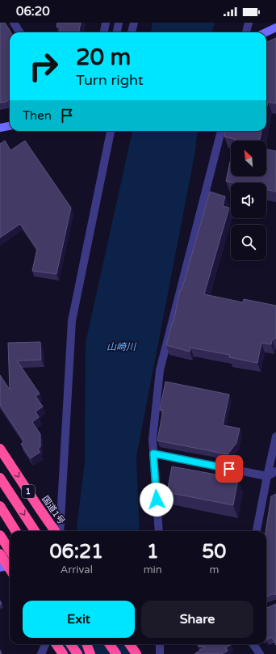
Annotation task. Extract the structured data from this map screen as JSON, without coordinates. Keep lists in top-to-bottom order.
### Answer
{
  "streets": {
    "highway": ["1", "国道1号"]
  },
  "water": ["山崎川"],
  "north": "top left",
  "page": {
    "status": "06:20",
    "turn": ["20 m", "Turn right"],
    "then": "Then",
    "eta": [
      "06:21",
      "Arrival",
      "1",
      "min",
      "50",
      "m"
    ],
    "buttons": ["Exit", "Share"]
  }
}
